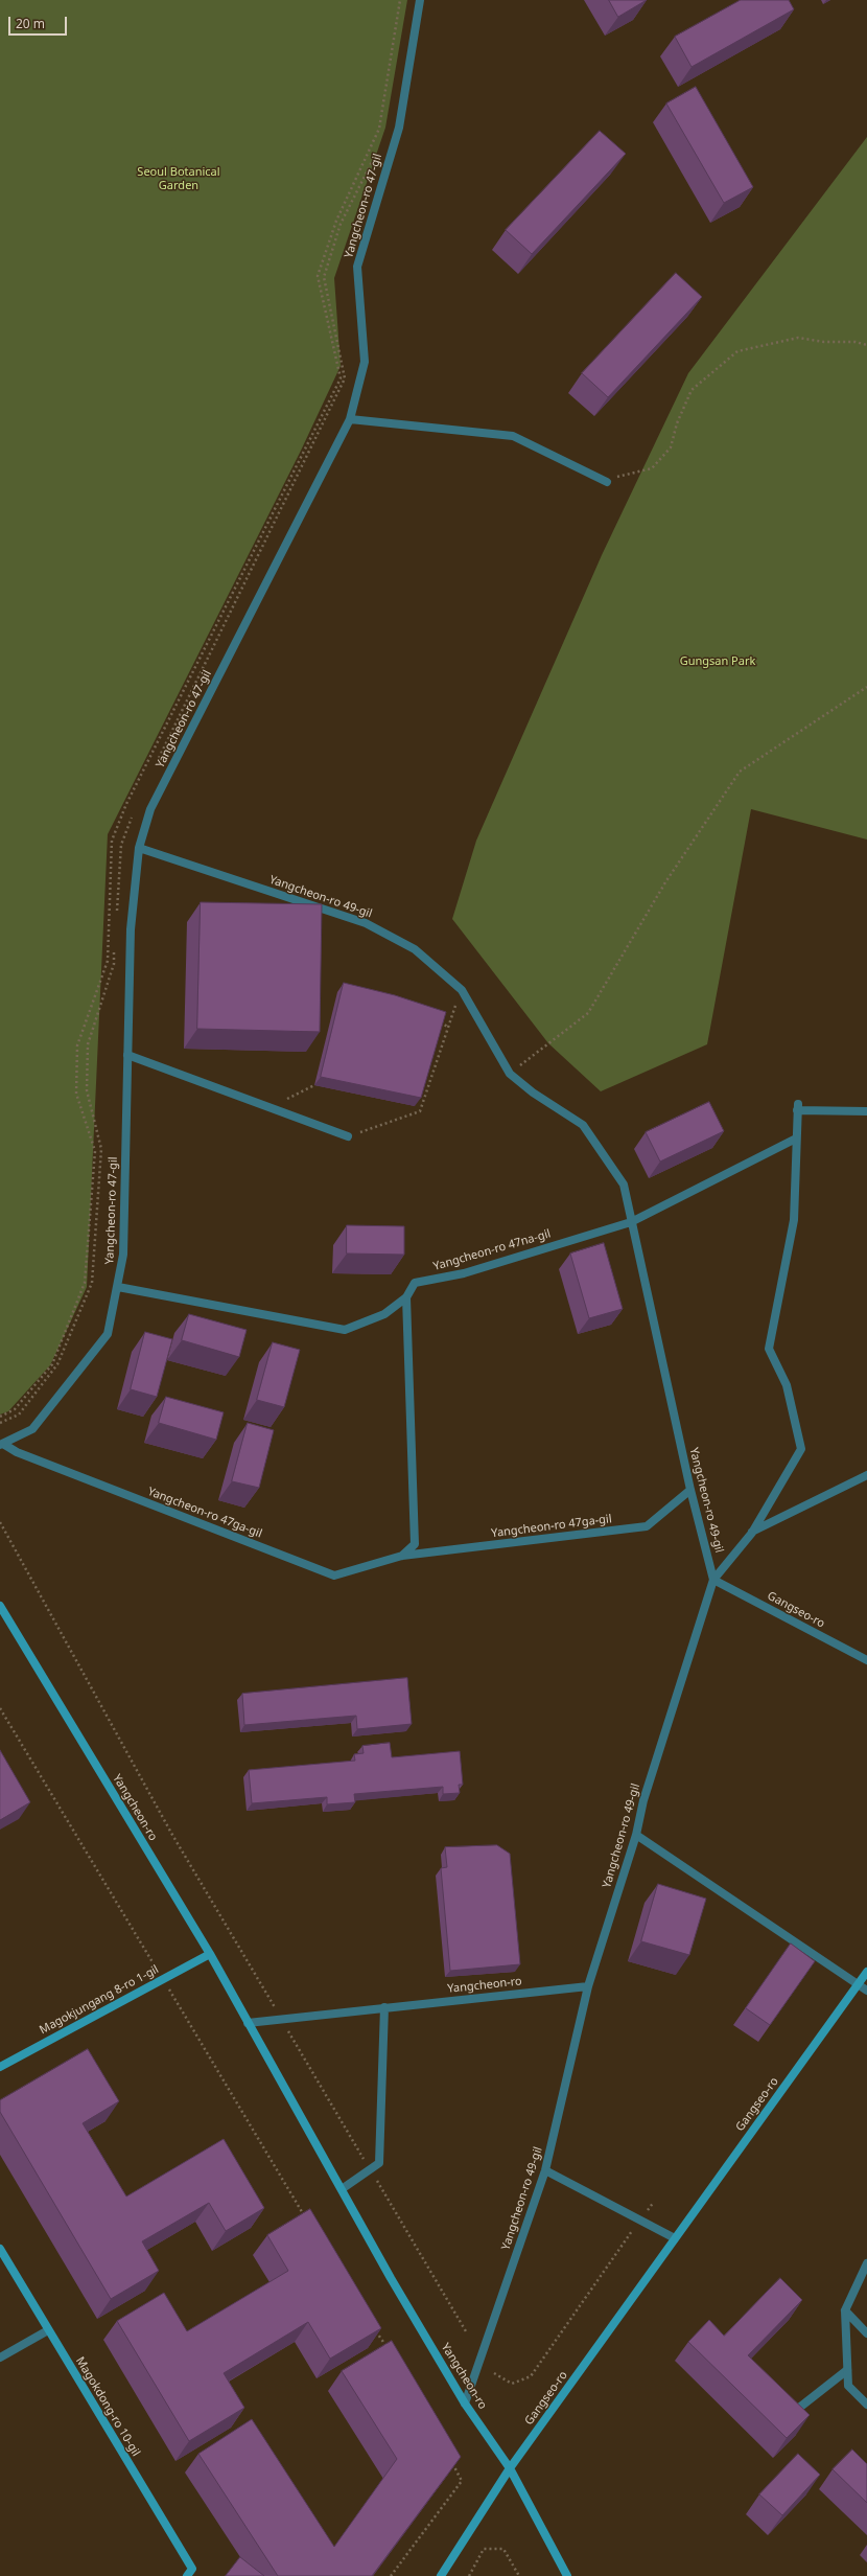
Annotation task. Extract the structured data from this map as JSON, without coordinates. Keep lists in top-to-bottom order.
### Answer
{
  "streets": {
    "main road": [
      "Gangseo-ro",
      "Yangcheon-ro",
      "Magokjungang 8-ro 1-gil",
      "Magokdong-ro 10-gil"
    ],
    "street": [
      "Yangcheon-ro 47-gil",
      "Yangcheon-ro 49-gil",
      "Yangcheon-ro 47na-gil",
      "Yangcheon-ro 47ga-gil"
    ]
  },
  "crossings": [
    ["Yangcheon-ro 47-gil", "Yangcheon-ro 49-gil"],
    ["Yangcheon-ro 47-gil", "Yangcheon-ro 47na-gil"],
    ["Yangcheon-ro 47-gil", "Yangcheon-ro 47ga-gil"],
    ["Yangcheon-ro 49-gil", "Yangcheon-ro 47na-gil"],
    ["Yangcheon-ro 49-gil", "Yangcheon-ro 47ga-gil"],
    ["Yangcheon-ro 49-gil", "Gangseo-ro"],
    ["Yangcheon-ro 49-gil", "Yangcheon-ro"],
    ["Gangseo-ro", "Yangcheon-ro"],
    ["Yangcheon-ro", "Magokjungang 8-ro 1-gil"]
  ],
  "parks": ["Seoul Botanical Garden", "Gungsan Park"],
  "scale_bar": "20 m"
}
